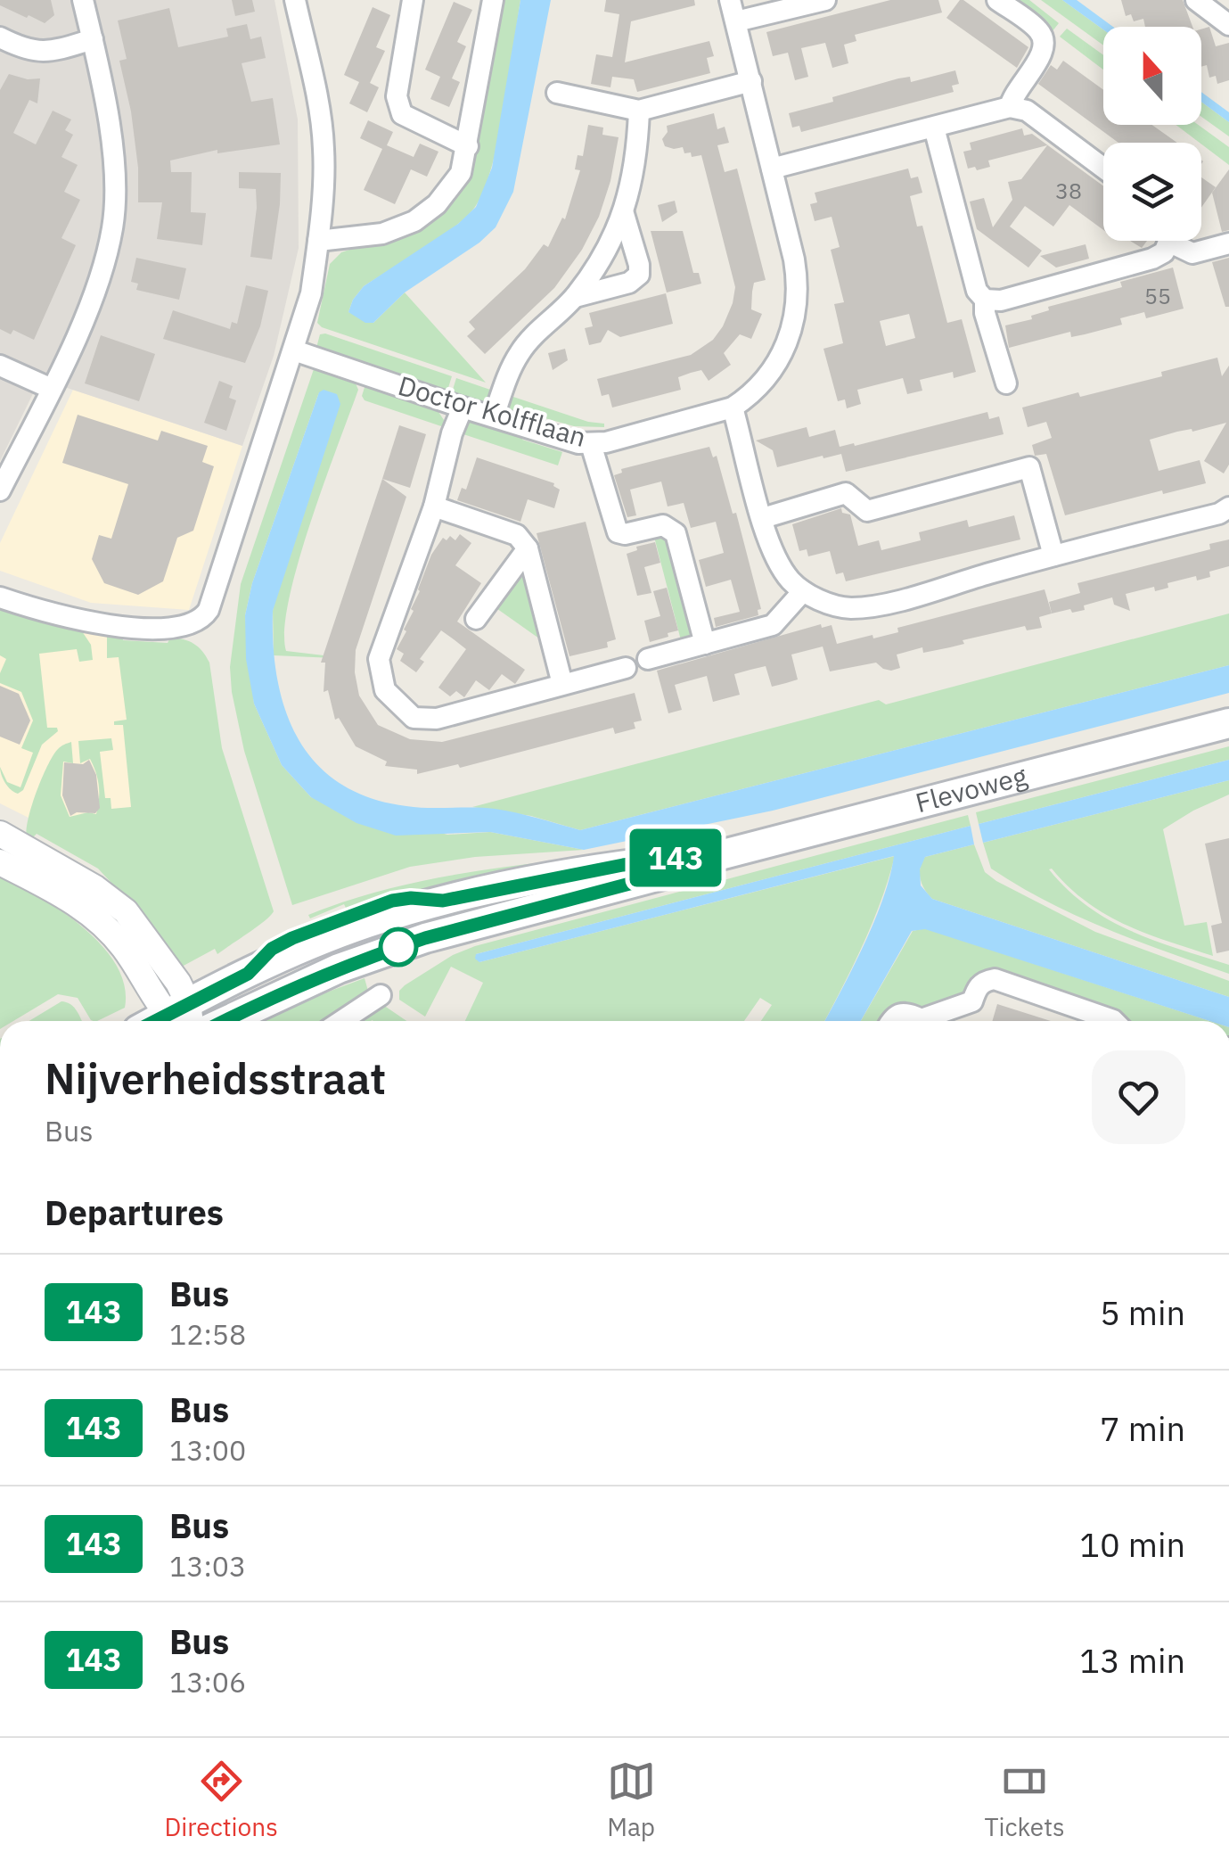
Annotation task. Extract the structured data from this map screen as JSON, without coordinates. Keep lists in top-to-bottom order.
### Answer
{
  "streets": {
    "main road": ["Flevoweg"],
    "street": ["Doctor Kolfflaan"]
  },
  "lines": ["bus line 143"],
  "house_numbers": ["38", "55"],
  "north": "top",
  "page": {
    "on_map": "143",
    "heading": [
      ["Nijverheidsstraat", "Bus"],
      "Departures"
    ],
    "list": [
      {
        "mark": "143",
        "name": "Bus",
        "note": "12:58",
        "value": "5 min"
      },
      {
        "mark": "143",
        "name": "Bus",
        "note": "13:00",
        "value": "7 min"
      },
      {
        "mark": "143",
        "name": "Bus",
        "note": "13:03",
        "value": "10 min"
      },
      {
        "mark": "143",
        "name": "Bus",
        "note": "13:06",
        "value": "13 min"
      }
    ],
    "tabs": ["Directions", "Map", "Tickets"]
  }
}
